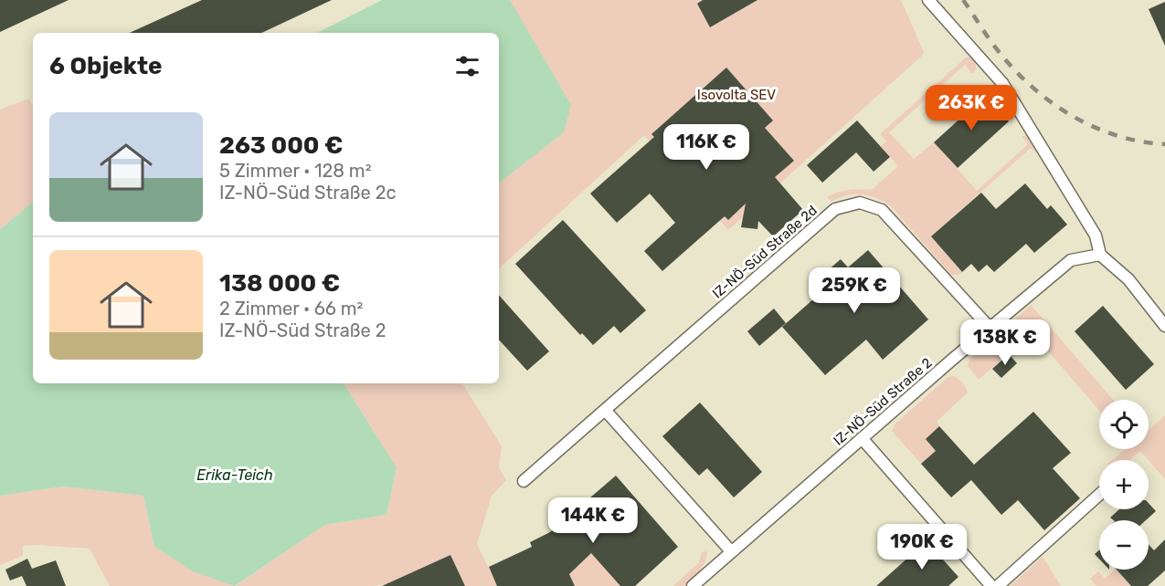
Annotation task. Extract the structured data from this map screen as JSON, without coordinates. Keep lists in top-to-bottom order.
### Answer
{
  "streets": {
    "street": ["IZ-NÖ-Süd Straße 2d", "IZ-NÖ-Süd Straße 2"]
  },
  "crossings": [
    ["IZ-NÖ-Süd Straße 2d", "IZ-NÖ-Süd Straße 2"]
  ],
  "water": ["Erika-Teich"],
  "parks": ["Isovolta SEV"],
  "page": {
    "heading": "6 Objekte",
    "price": [
      "263K €",
      "116K €",
      "259K €",
      "138K €",
      "144K €",
      "190K €"
    ],
    "list": [
      {
        "name": "263 000 €",
        "note": "5 Zimmer · 128 m² · IZ-NÖ-Süd Straße 2c"
      },
      {
        "name": "138 000 €",
        "note": "2 Zimmer · 66 m² · IZ-NÖ-Süd Straße 2"
      }
    ],
    "map_buttons": ["+", "−"]
  }
}
